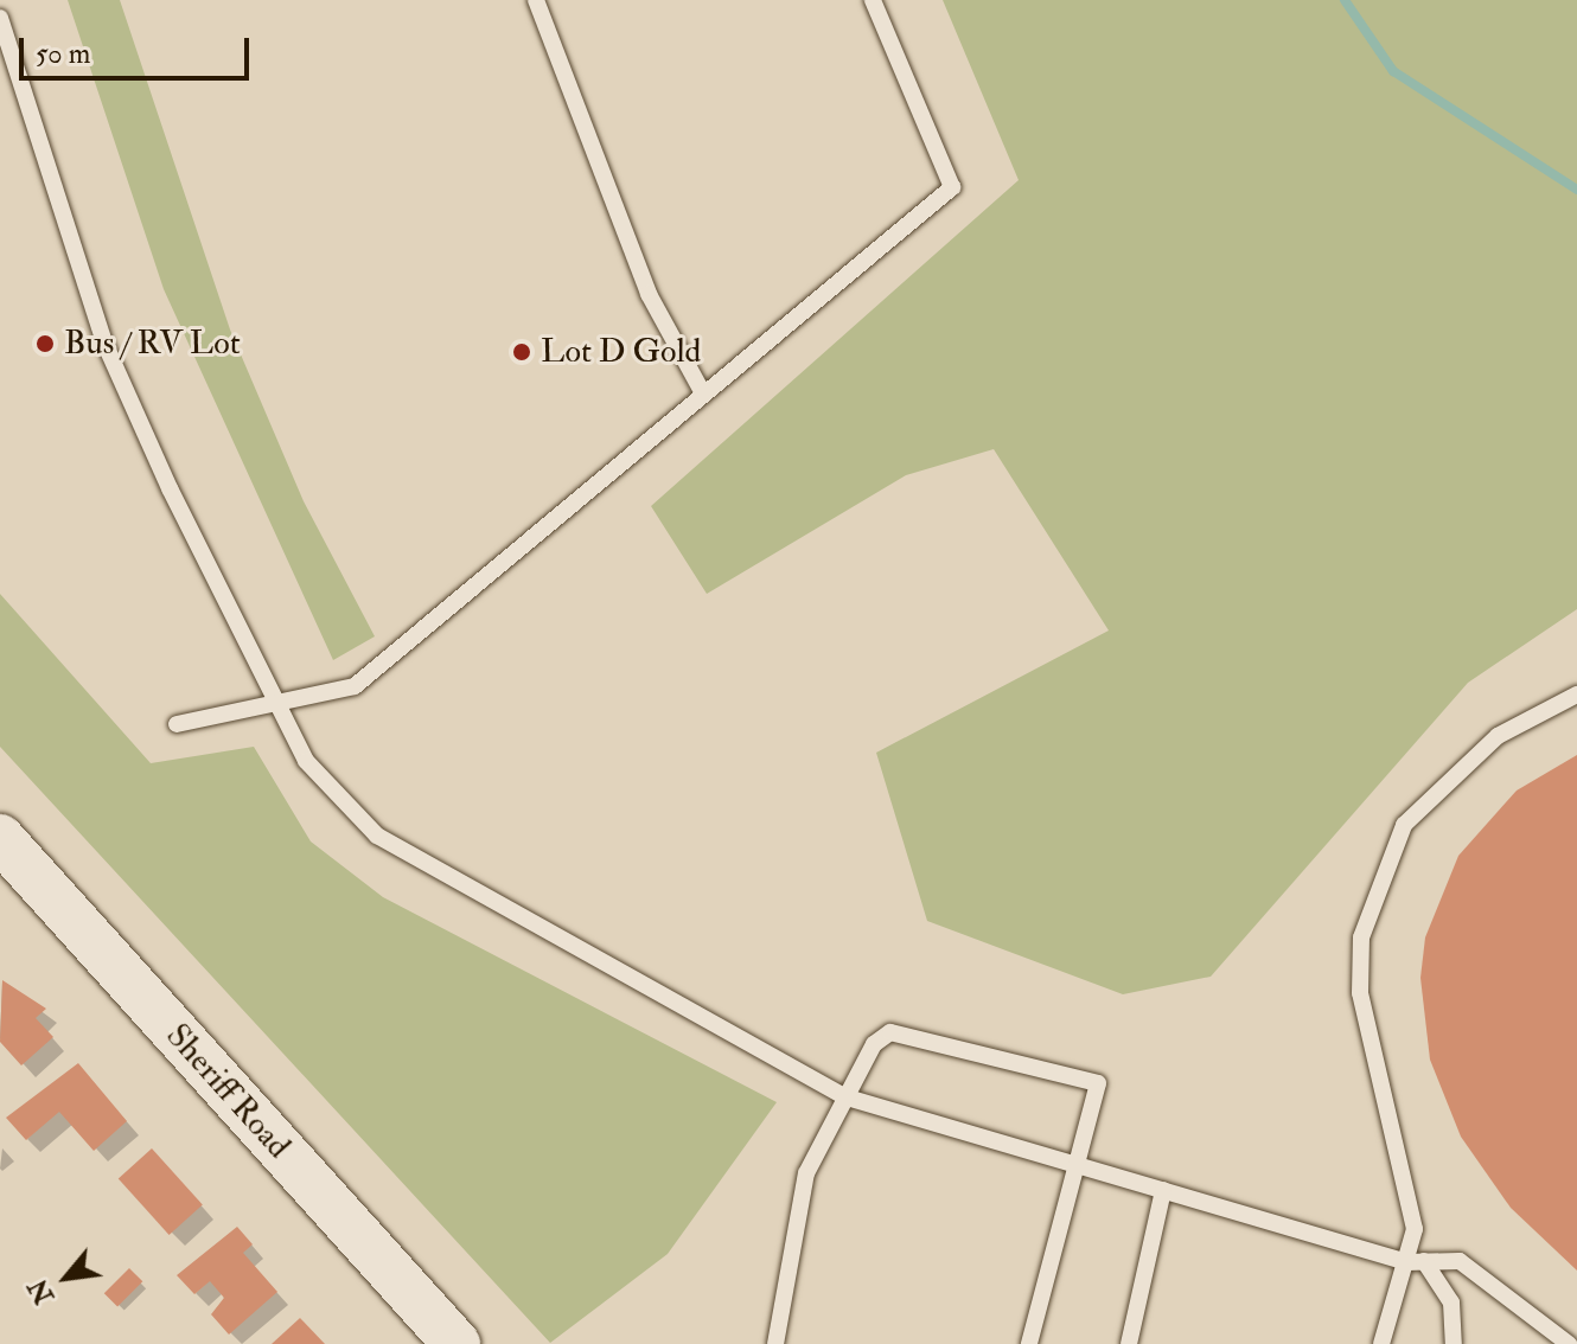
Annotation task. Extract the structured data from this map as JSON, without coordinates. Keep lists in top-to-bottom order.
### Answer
{
  "streets": {
    "main road": ["Sheriff Road"]
  },
  "places": ["Bus / RV Lot", "Lot D Gold"],
  "scale_bar": "50 m",
  "north": "bottom left"
}
